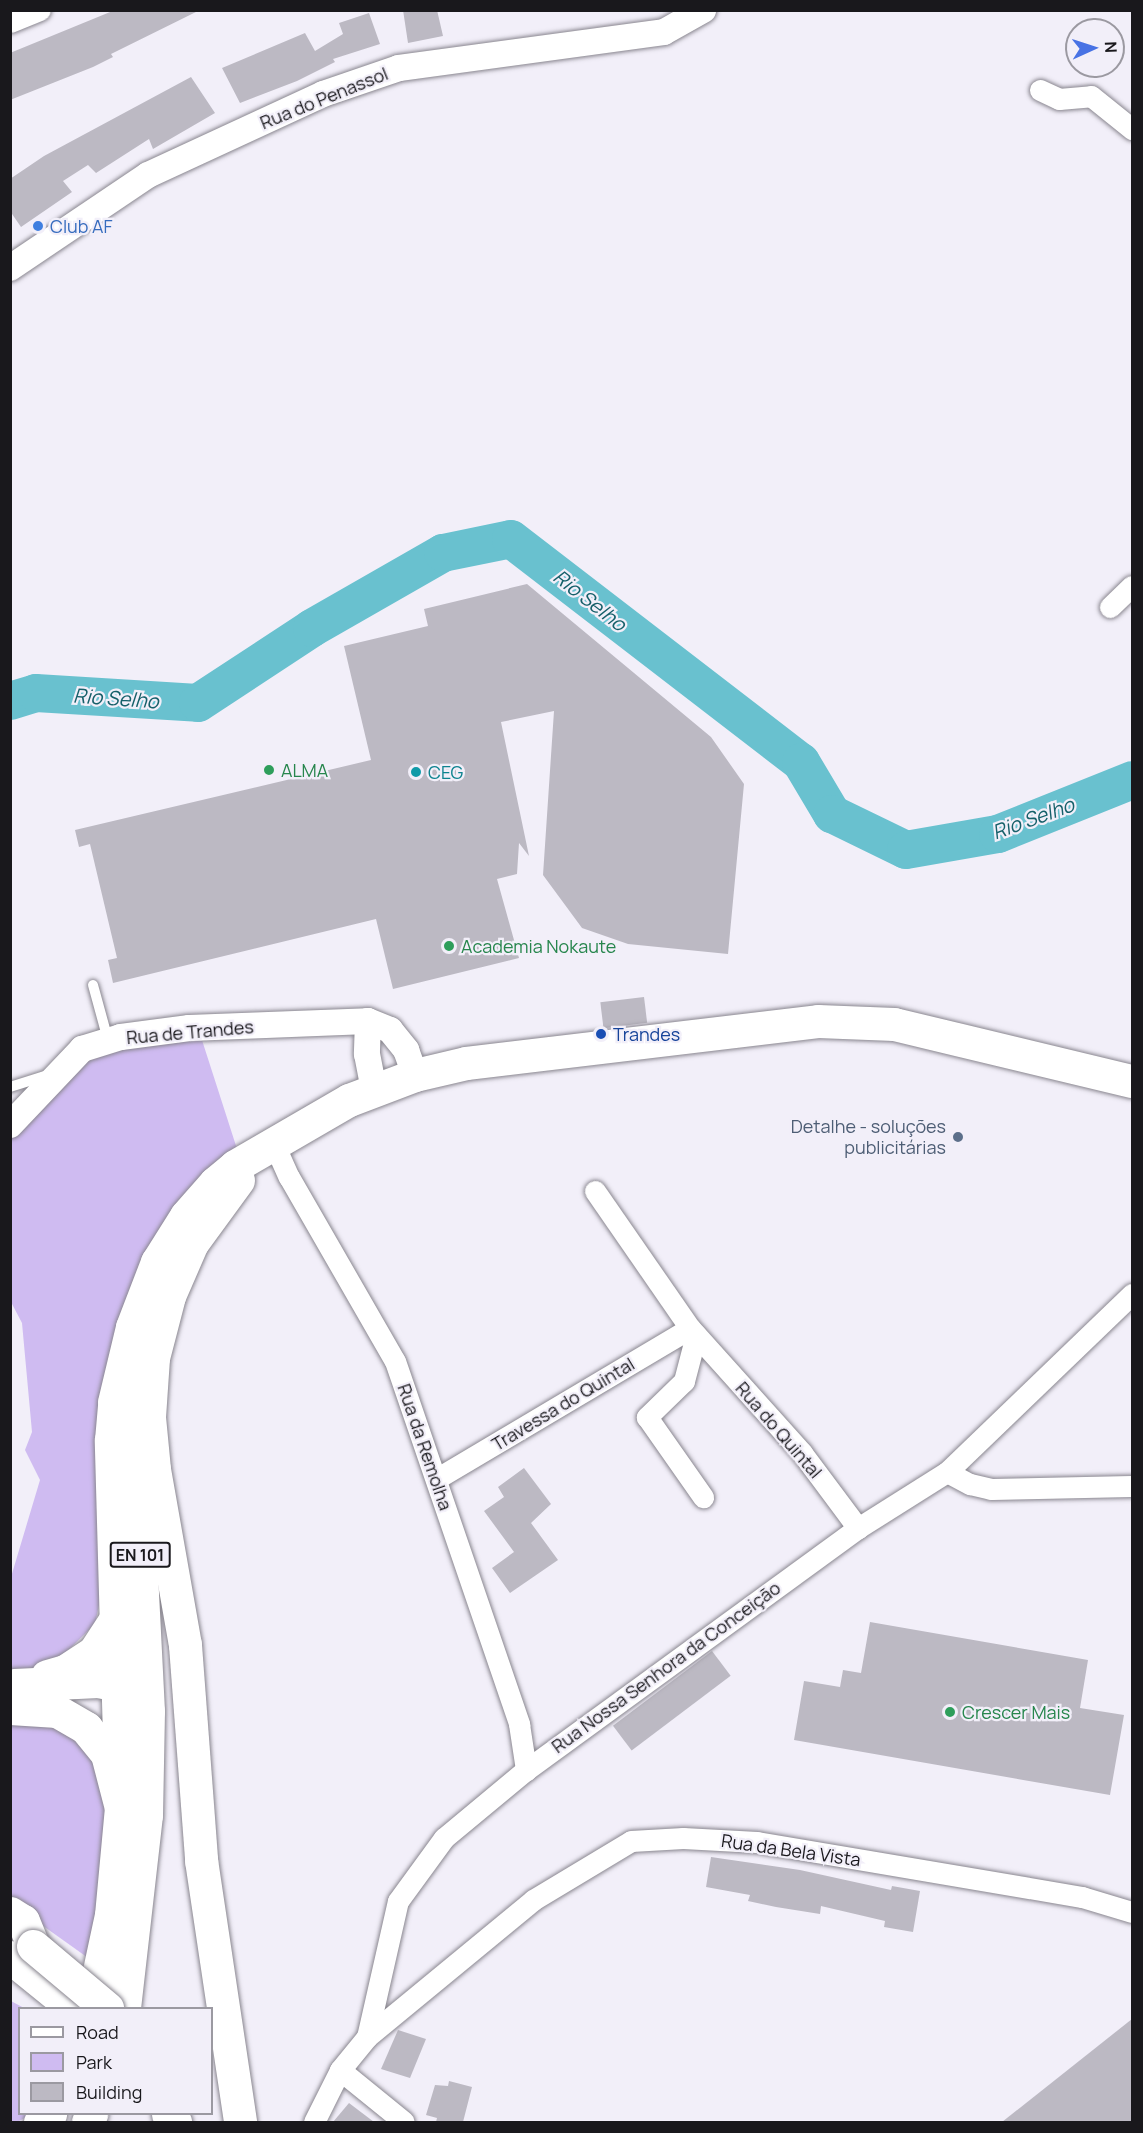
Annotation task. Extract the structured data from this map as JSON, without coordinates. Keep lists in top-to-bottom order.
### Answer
{
  "streets": {
    "main road": ["EN 101"],
    "street": [
      "Rua do Penassol",
      "Rua de Trandes",
      "Travessa do Quintal",
      "Rua do Quintal",
      "Rua da Remolha",
      "Rua Nossa Senhora da Conceição",
      "Rua da Bela Vista"
    ]
  },
  "crossings": [
    ["Travessa do Quintal", "Rua do Quintal"],
    ["Travessa do Quintal", "Rua da Remolha"],
    ["Rua do Quintal", "Rua Nossa Senhora da Conceição"],
    ["Rua da Remolha", "EN 101"],
    ["Rua da Remolha", "Rua Nossa Senhora da Conceição"],
    ["Rua Nossa Senhora da Conceição", "Rua da Bela Vista"]
  ],
  "water": ["Rio Selho"],
  "places": [
    "Club AF",
    "ALMA",
    "CEG",
    "Academia Nokaute",
    "Trandes",
    "Detalhe - soluções publicitárias",
    "Crescer Mais"
  ],
  "legend": ["Road", "Park", "Building"],
  "north": "right"
}
